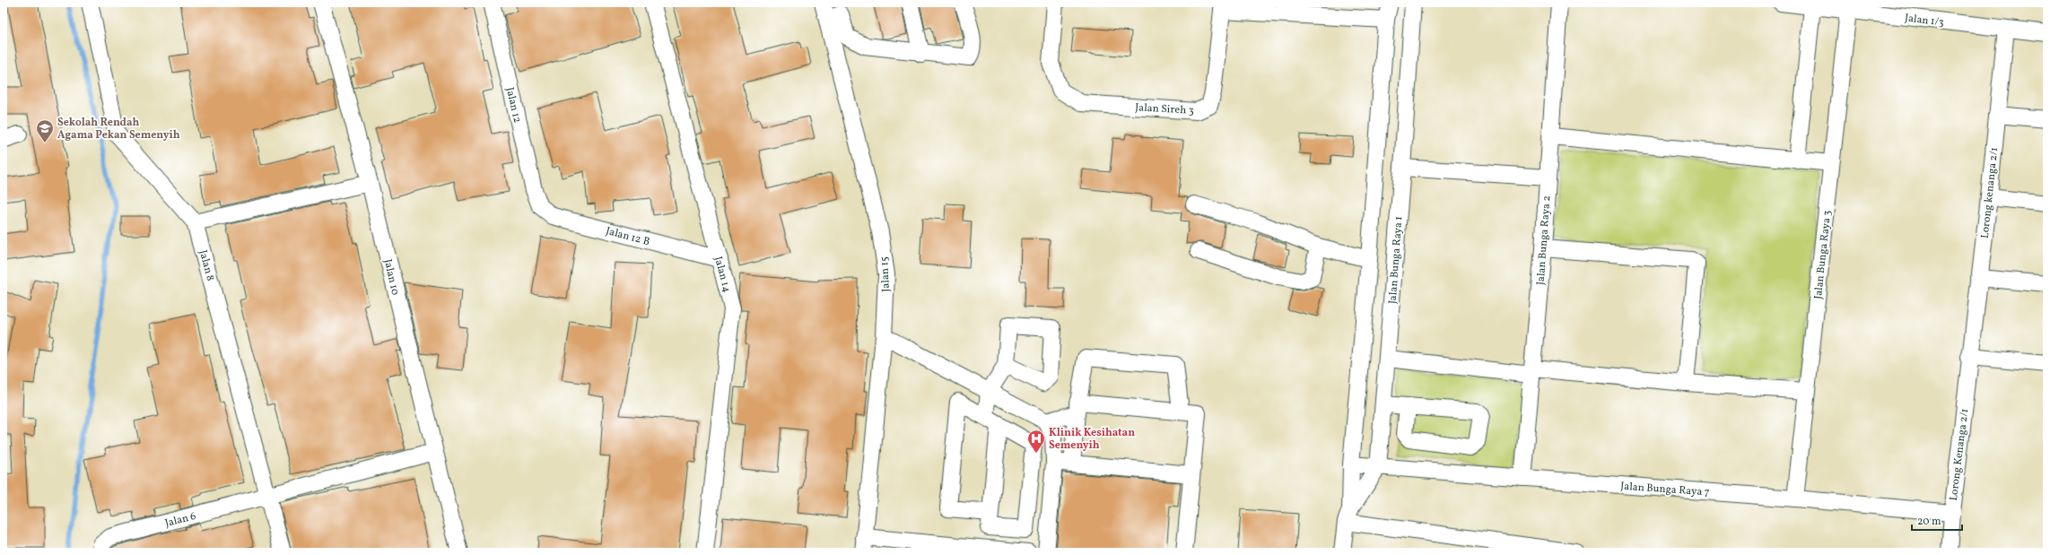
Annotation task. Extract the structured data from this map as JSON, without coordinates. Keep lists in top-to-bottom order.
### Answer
{
  "streets": {
    "street": [
      "Jalan 1/3",
      "Jalan 12",
      "Jalan Sireh 3",
      "Lorong kenanga 2/1",
      "Jalan 12 B",
      "Jalan Bunga Raya 2",
      "Jalan Bunga Raya 3",
      "Jalan Bunga Raya 1",
      "Jalan 8",
      "Jalan 14",
      "Jalan 15",
      "Jalan 10",
      "Lorong Kenanga 2/1",
      "Jalan Bunga Raya 7",
      "Jalan 6"
    ]
  },
  "crossings": [
    ["Jalan 1/3", "Lorong kenanga 2/1"],
    ["Jalan 1/3", "Jalan Bunga Raya 3"],
    ["Jalan 12", "Jalan 12 B"],
    ["Lorong kenanga 2/1", "Lorong Kenanga 2/1"],
    ["Jalan 12 B", "Jalan 14"],
    ["Jalan Bunga Raya 2", "Jalan Bunga Raya 7"],
    ["Jalan Bunga Raya 3", "Jalan Bunga Raya 7"],
    ["Jalan Bunga Raya 1", "Jalan Bunga Raya 7"],
    ["Jalan 8", "Jalan 6"],
    ["Jalan 10", "Jalan 6"],
    ["Lorong Kenanga 2/1", "Jalan Bunga Raya 7"]
  ],
  "places": {
    "school or university": ["Sekolah Rendah Agama Pekan Semenyih"],
    "hospital": ["Klinik Kesihatan Semenyih"]
  },
  "scale_bar": "20 m"
}
